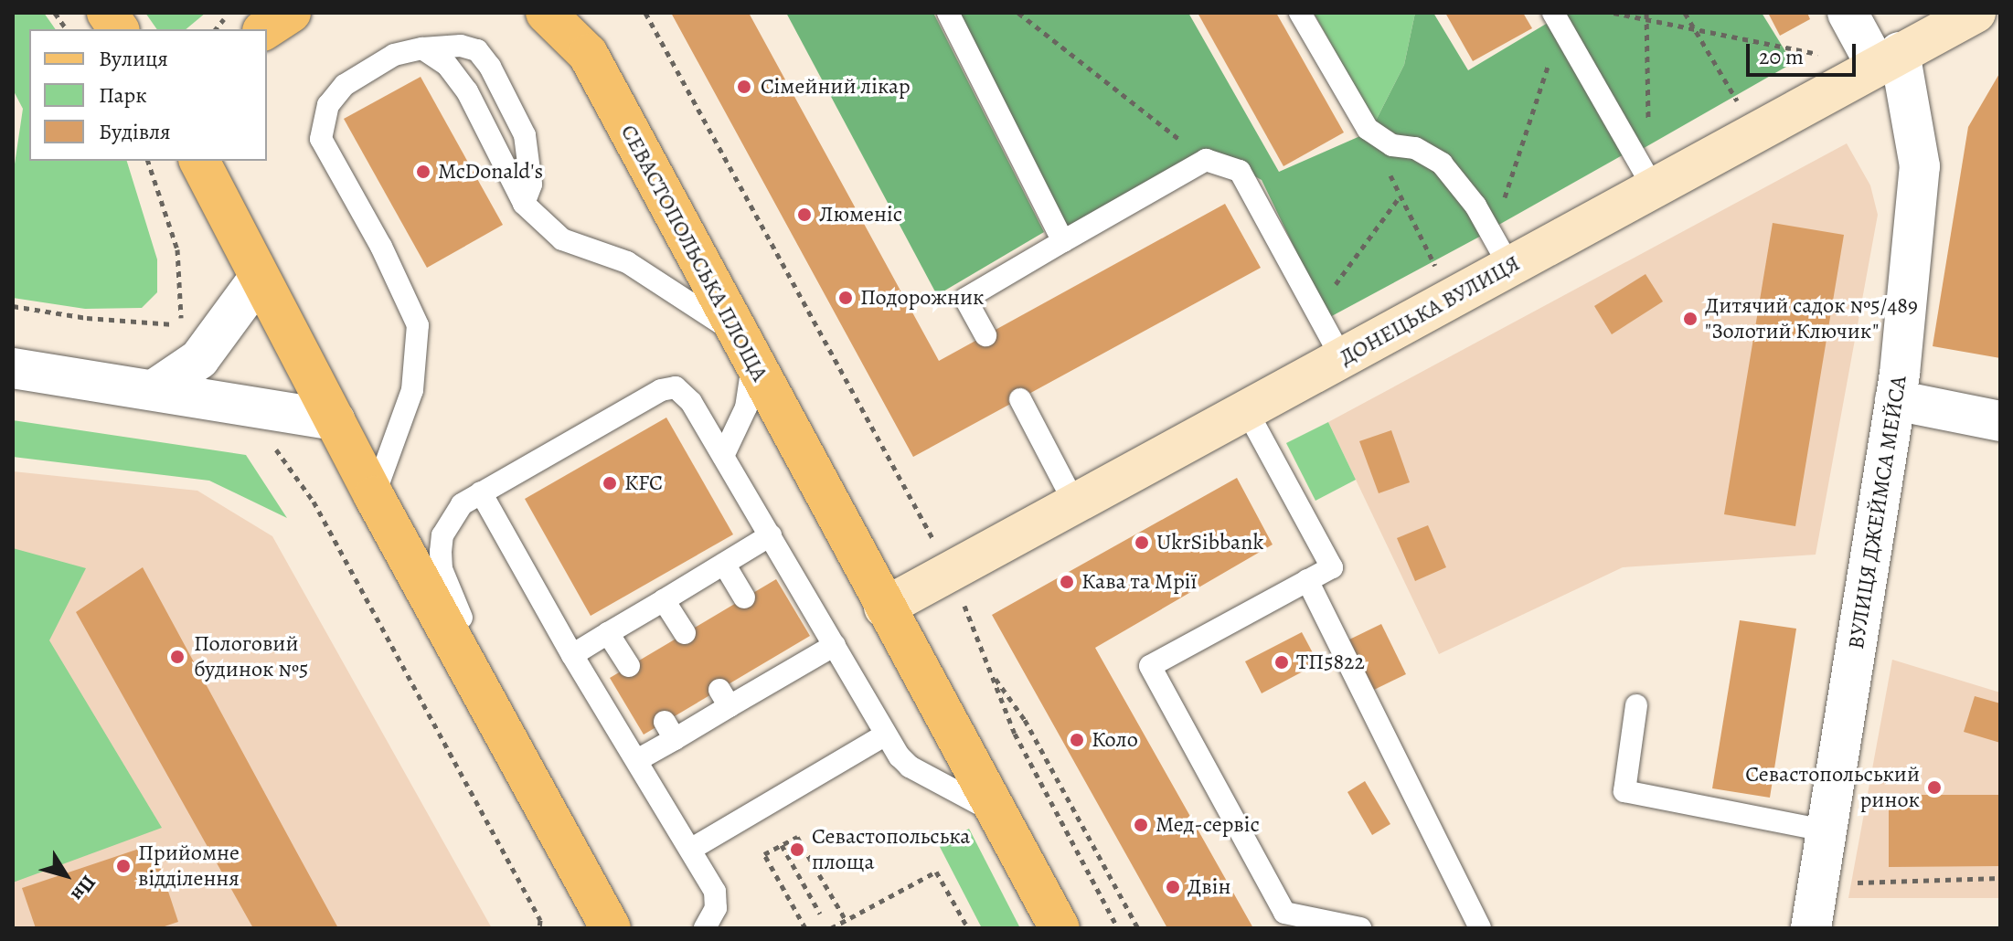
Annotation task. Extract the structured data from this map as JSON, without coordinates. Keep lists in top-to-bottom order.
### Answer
{
  "streets": {
    "main road": ["СЕВАСТОПОЛЬСЬКА ПЛОЩА"],
    "street": ["ДОНЕЦЬКА ВУЛИЦЯ", "ВУЛИЦЯ ДЖЕЙМСА МЕЙСА"]
  },
  "crossings": [
    ["СЕВАСТОПОЛЬСЬКА ПЛОЩА", "ДОНЕЦЬКА ВУЛИЦЯ"],
    ["ДОНЕЦЬКА ВУЛИЦЯ", "ВУЛИЦЯ ДЖЕЙМСА МЕЙСА"]
  ],
  "places": [
    "Сімейний лікар",
    "McDonald's",
    "Люменіс",
    "Подорожник",
    "Дитячий садок №5/489 \"Золотий Ключик\"",
    "KFC",
    "UkrSibbank",
    "Кава та Мрії",
    "Пологовий будинок №5",
    "ТП5822",
    "Коло",
    "Севастопольський ринок",
    "Мед-сервіс",
    "Севастопольська площа",
    "Прийомне відділення",
    "Двін"
  ],
  "legend": ["Вулиця", "Парк", "Будівля"],
  "scale_bar": "20 m",
  "north": "bottom right"
}
